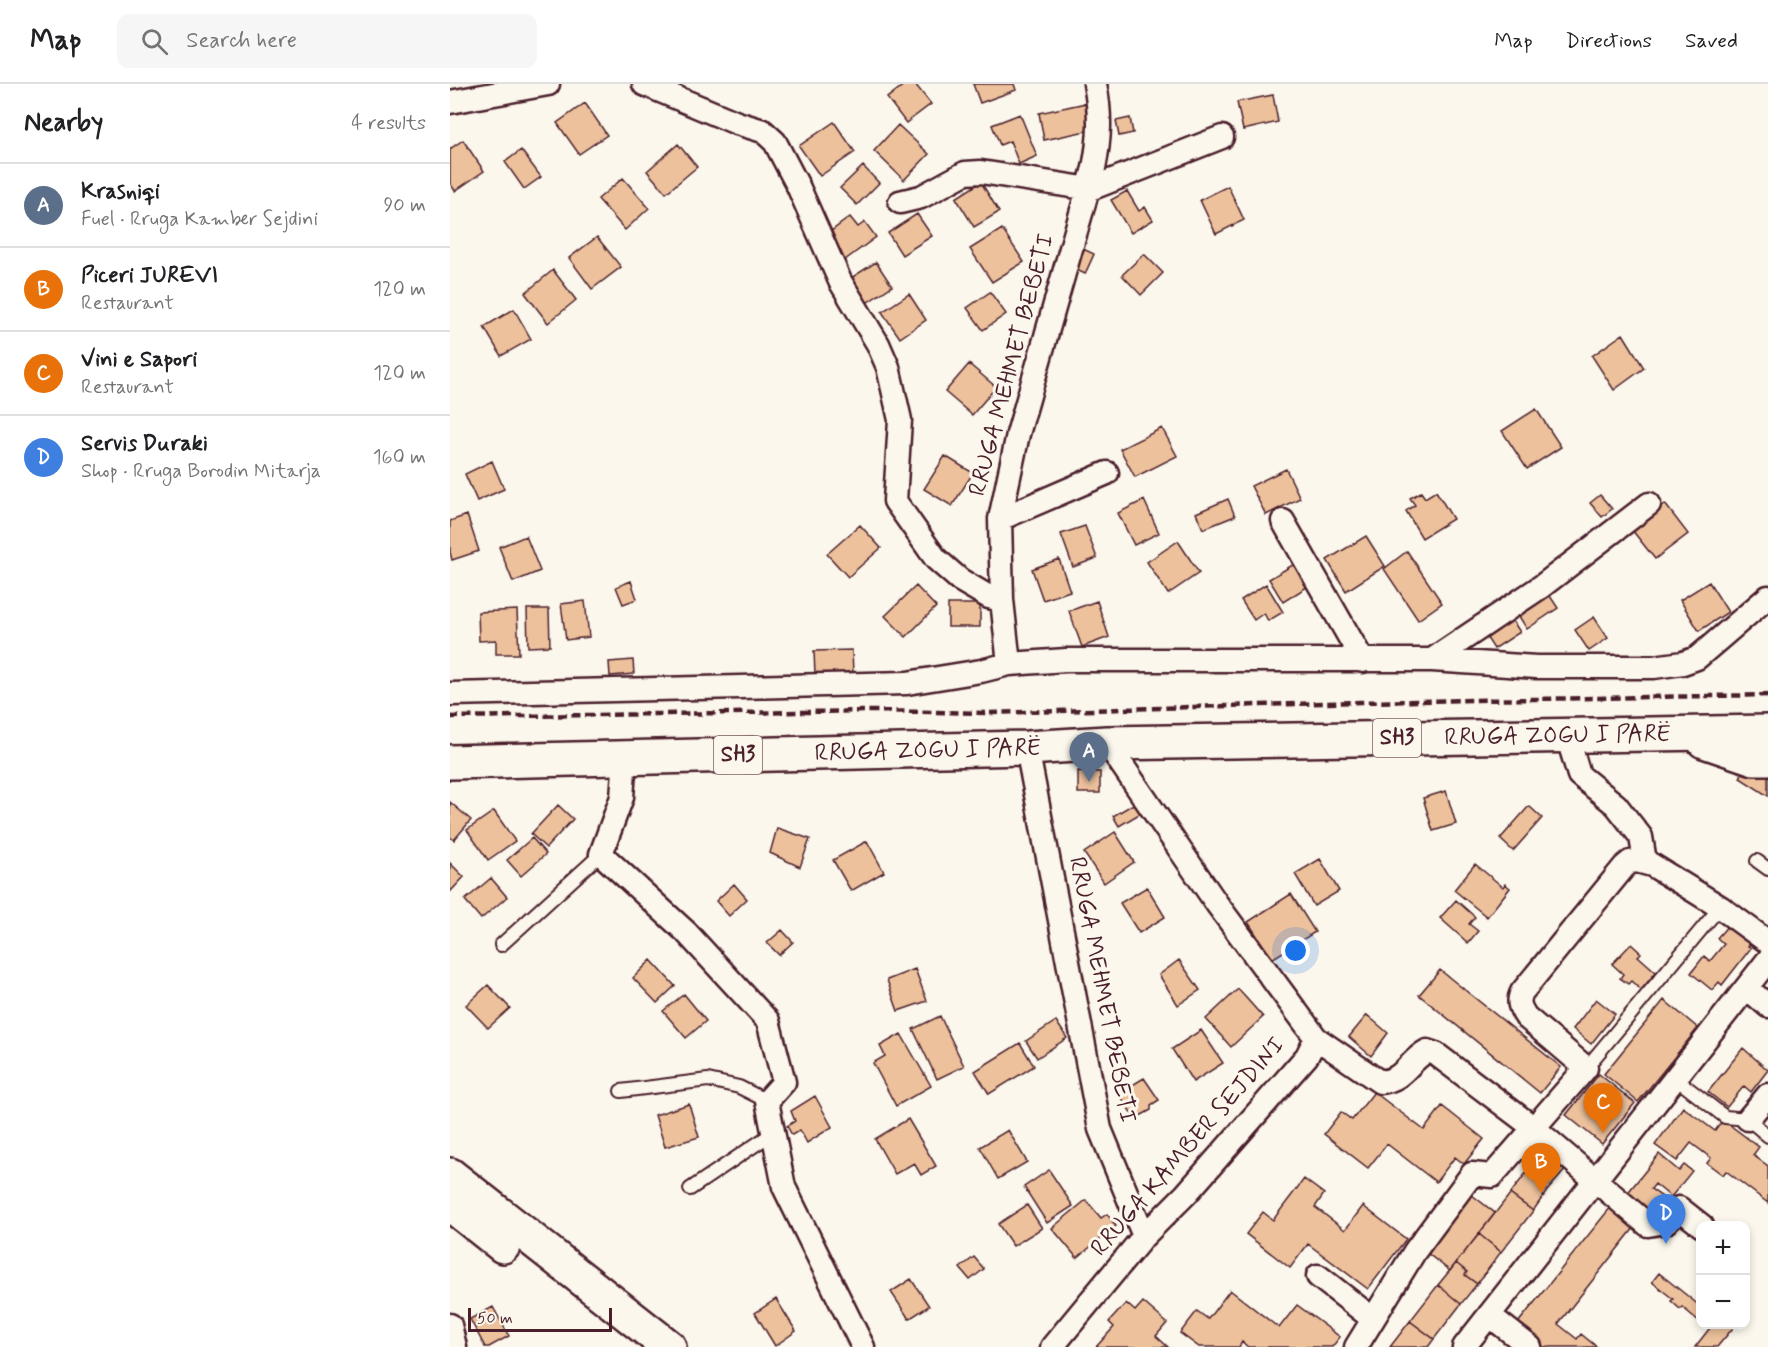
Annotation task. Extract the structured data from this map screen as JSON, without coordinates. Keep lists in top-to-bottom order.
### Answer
{
  "streets": {
    "main road": ["RRUGA ZOGU I PARË", "SH3"],
    "street": ["RRUGA MEHMET BEBETI", "RRUGA KAMBER SEJDINI"]
  },
  "crossings": [
    ["RRUGA MEHMET BEBETI", "RRUGA ZOGU I PARË"],
    ["RRUGA MEHMET BEBETI", "RRUGA KAMBER SEJDINI"],
    ["RRUGA ZOGU I PARË", "RRUGA KAMBER SEJDINI"]
  ],
  "scale_bar": "50 m",
  "page": {
    "header": "Map",
    "search": "Search here",
    "nav": ["Map", "Directions", "Saved"],
    "heading": ["Nearby", "4 results"],
    "list": [
      {
        "mark": "A",
        "name": "Krasniqi",
        "note": "Fuel · Rruga Kamber Sejdini",
        "value": "90 m"
      },
      {
        "mark": "B",
        "name": "Piceri JUREVI",
        "note": "Restaurant",
        "value": "120 m"
      },
      {
        "mark": "C",
        "name": "Vini e Sapori",
        "note": "Restaurant",
        "value": "120 m"
      },
      {
        "mark": "D",
        "name": "Servis Duraki",
        "note": "Shop · Rruga Borodin Mitarja",
        "value": "160 m"
      }
    ],
    "pins": [
      "A",
      "C",
      "B",
      "D"
    ],
    "map_buttons": ["+", "−"],
    "scale": "50 m"
  }
}
